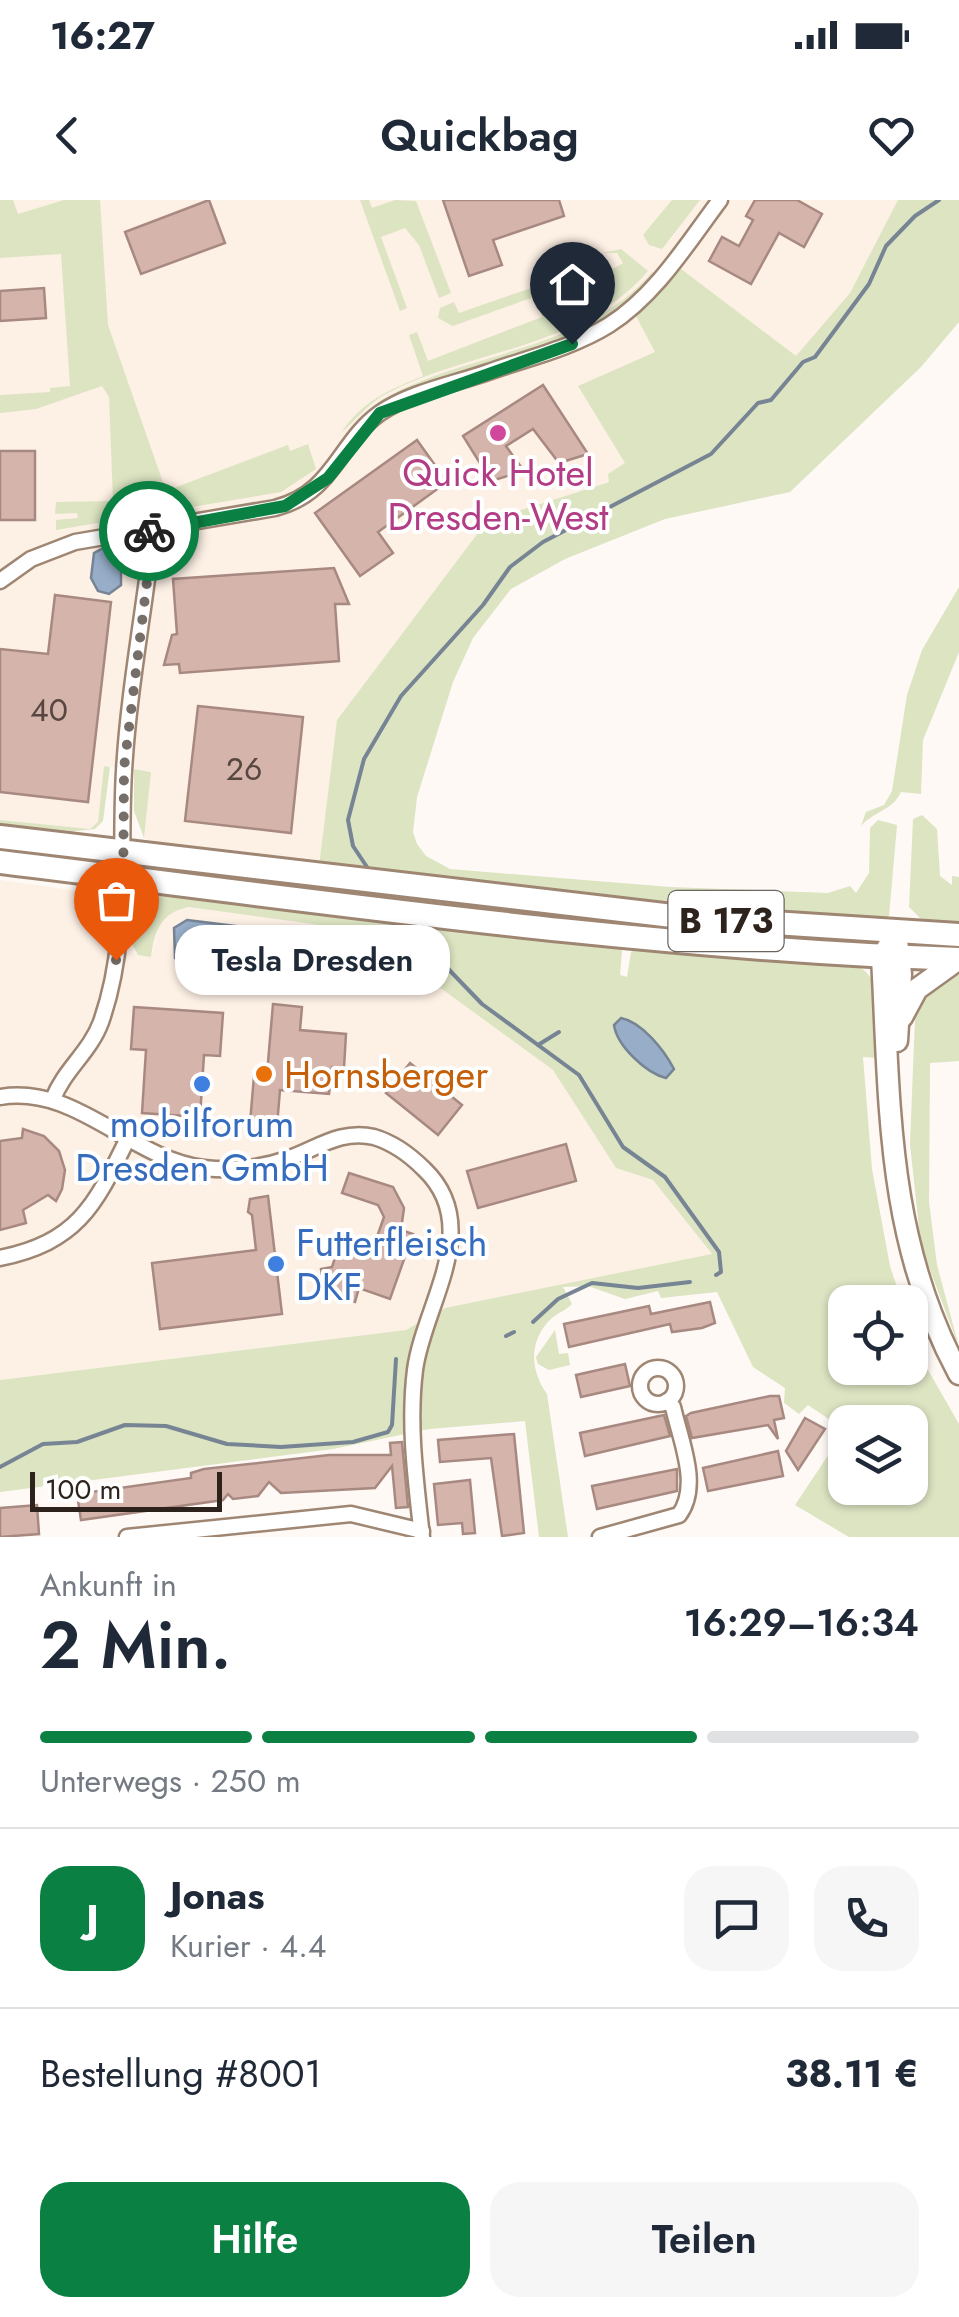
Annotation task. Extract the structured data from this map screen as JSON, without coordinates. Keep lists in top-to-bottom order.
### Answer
{
  "streets": {
    "main road": ["B 173"]
  },
  "places": [
    "Quick Hotel Dresden-West",
    "Tesla Dresden",
    "Hornsberger",
    "mobilforum Dresden GmbH",
    "Futterfleisch DKF"
  ],
  "house_numbers": ["40", "26"],
  "scale_bar": "100 m",
  "page": {
    "status": "16:27",
    "header": "Quickbag",
    "bubble": "Tesla Dresden",
    "scale": "100 m",
    "heading": ["2 Min.", "Ankunft in", "16:29–16:34"],
    "panel": [
      "Jonas",
      "Kurier · 4.4",
      "Bestellung #8001",
      "38.11 €"
    ],
    "bar": "Unterwegs · 250 m",
    "round": "J",
    "buttons": ["Hilfe", "Teilen"]
  }
}
